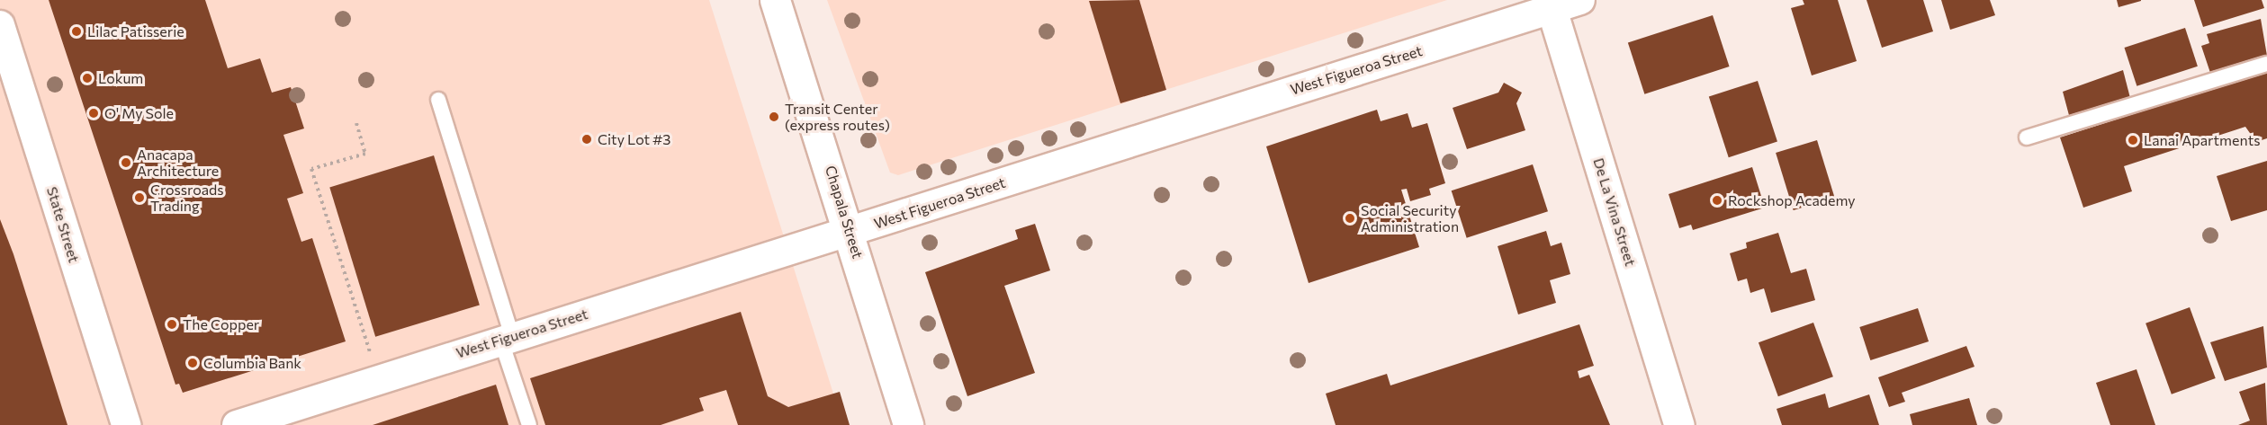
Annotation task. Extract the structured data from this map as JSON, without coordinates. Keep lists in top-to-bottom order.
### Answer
{
  "streets": {
    "main road": ["Chapala Street", "De La Vina Street"],
    "street": ["West Figueroa Street", "State Street"]
  },
  "crossings": [
    ["West Figueroa Street", "Chapala Street"],
    ["West Figueroa Street", "De La Vina Street"]
  ],
  "places": [
    "Lilac Patisserie",
    "Lokum",
    "O' My Sole",
    "Transit Center (express routes)",
    "City Lot #3",
    "Lanai Apartments",
    "Anacapa Architecture",
    "Crossroads Trading",
    "Rockshop Academy",
    "Social Security Administration",
    "The Copper",
    "Columbia Bank"
  ]
}
